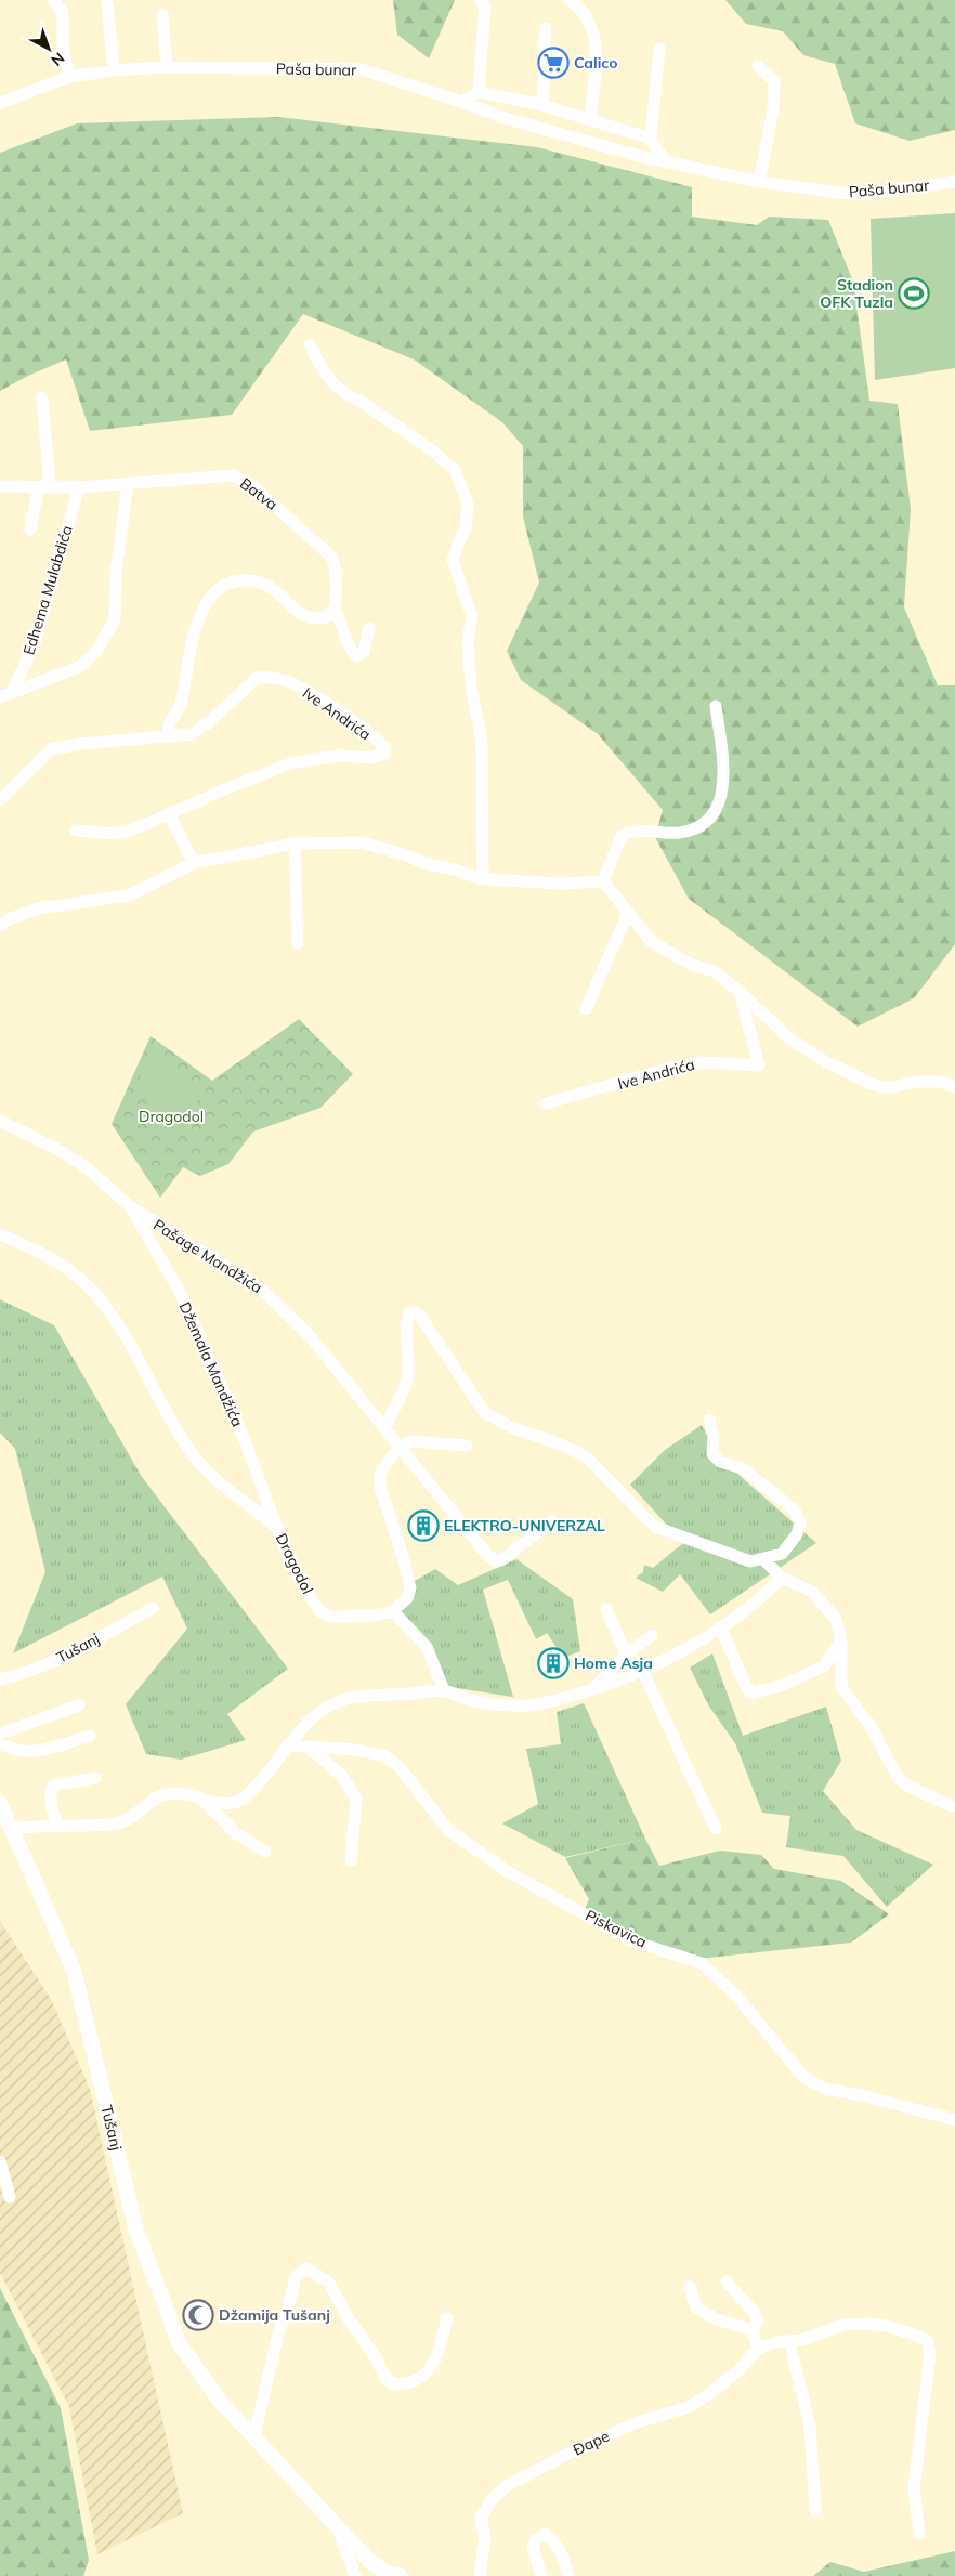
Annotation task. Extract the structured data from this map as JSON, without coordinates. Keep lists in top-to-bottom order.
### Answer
{
  "streets": {
    "street": [
      "Paša bunar",
      "Batva",
      "Edhema Mulabdića",
      "Ive Andrića",
      "Pašage Mandžića",
      "Džemala Mandžića",
      "Dragodol",
      "Tušanj",
      "Piskavica",
      "Đape"
    ]
  },
  "crossings": [
    ["Batva", "Edhema Mulabdića"],
    ["Pašage Mandžića", "Džemala Mandžića"],
    ["Džemala Mandžića", "Dragodol"]
  ],
  "parks": ["Dragodol"],
  "places": {
    "supermarket": ["Calico"],
    "sports": ["Stadion OFK Tuzla"],
    "building": ["ELEKTRO-UNIVERZAL", "Home Asja"],
    "mosque": ["Džamija Tušanj"]
  },
  "north": "bottom right"
}
